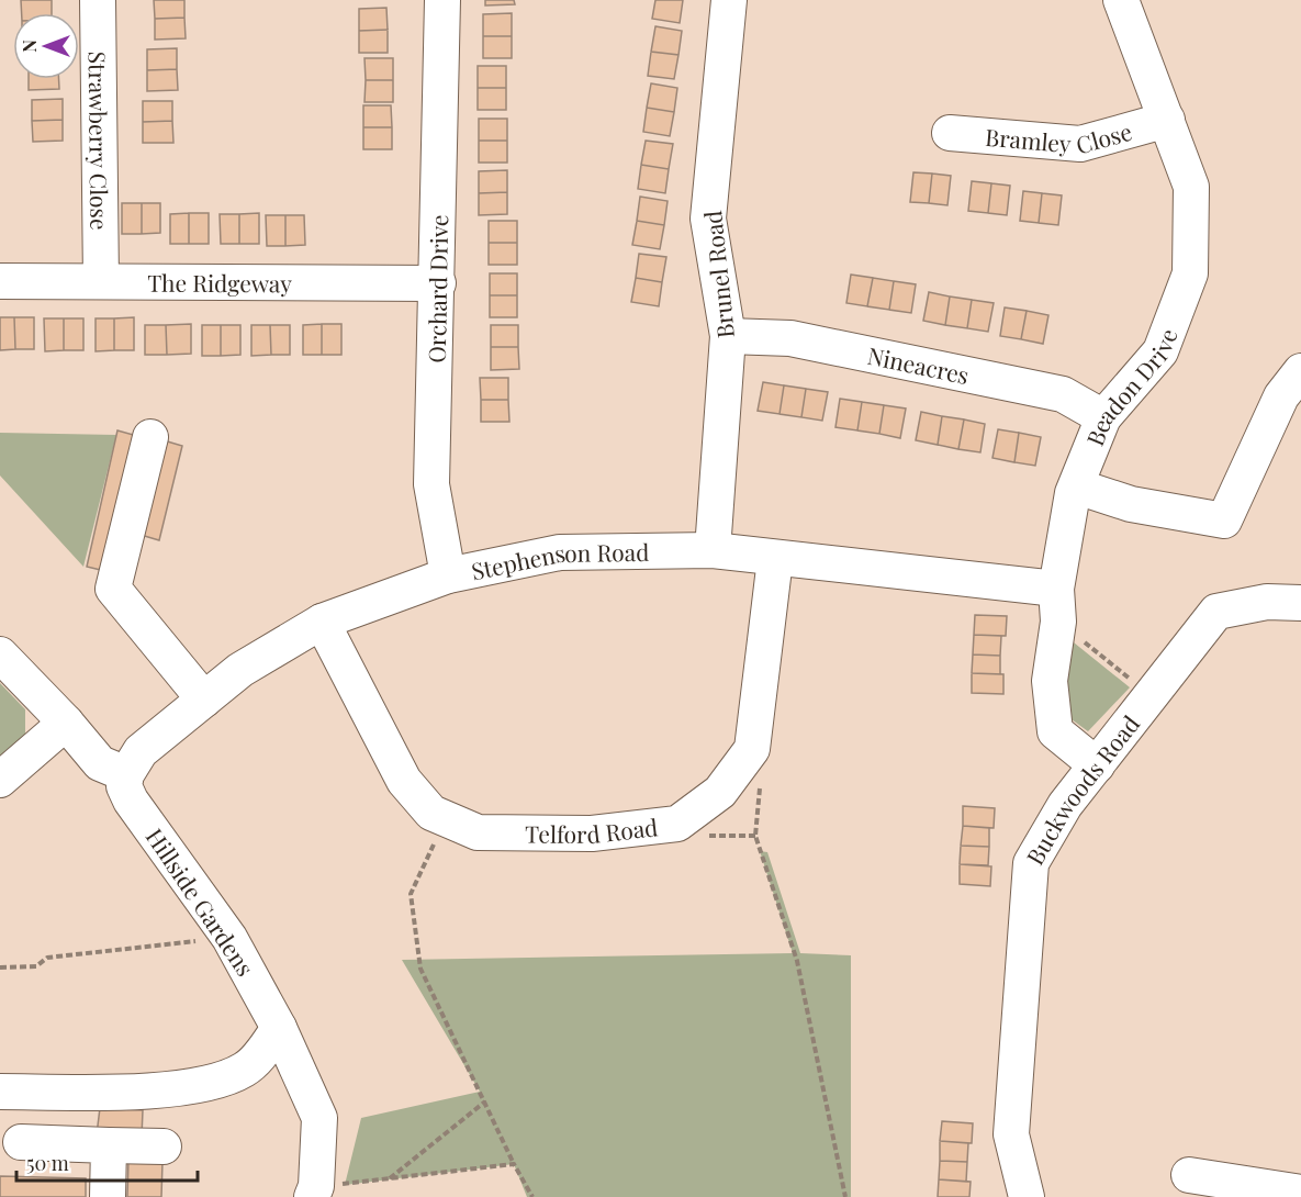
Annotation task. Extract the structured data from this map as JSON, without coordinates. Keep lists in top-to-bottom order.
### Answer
{
  "streets": {
    "street": [
      "Bramley Close",
      "Strawberry Close",
      "Brunel Road",
      "The Ridgeway",
      "Orchard Drive",
      "Nineacres",
      "Beadon Drive",
      "Stephenson Road",
      "Buckwoods Road",
      "Telford Road",
      "Hillside Gardens"
    ]
  },
  "crossings": [
    ["Bramley Close", "Beadon Drive"],
    ["Strawberry Close", "The Ridgeway"],
    ["Brunel Road", "Nineacres"],
    ["Brunel Road", "Stephenson Road"],
    ["The Ridgeway", "Orchard Drive"],
    ["Orchard Drive", "Stephenson Road"],
    ["Nineacres", "Beadon Drive"],
    ["Beadon Drive", "Stephenson Road"],
    ["Beadon Drive", "Buckwoods Road"],
    ["Stephenson Road", "Telford Road"],
    ["Stephenson Road", "Hillside Gardens"]
  ],
  "scale_bar": "50 m",
  "north": "left"
}
